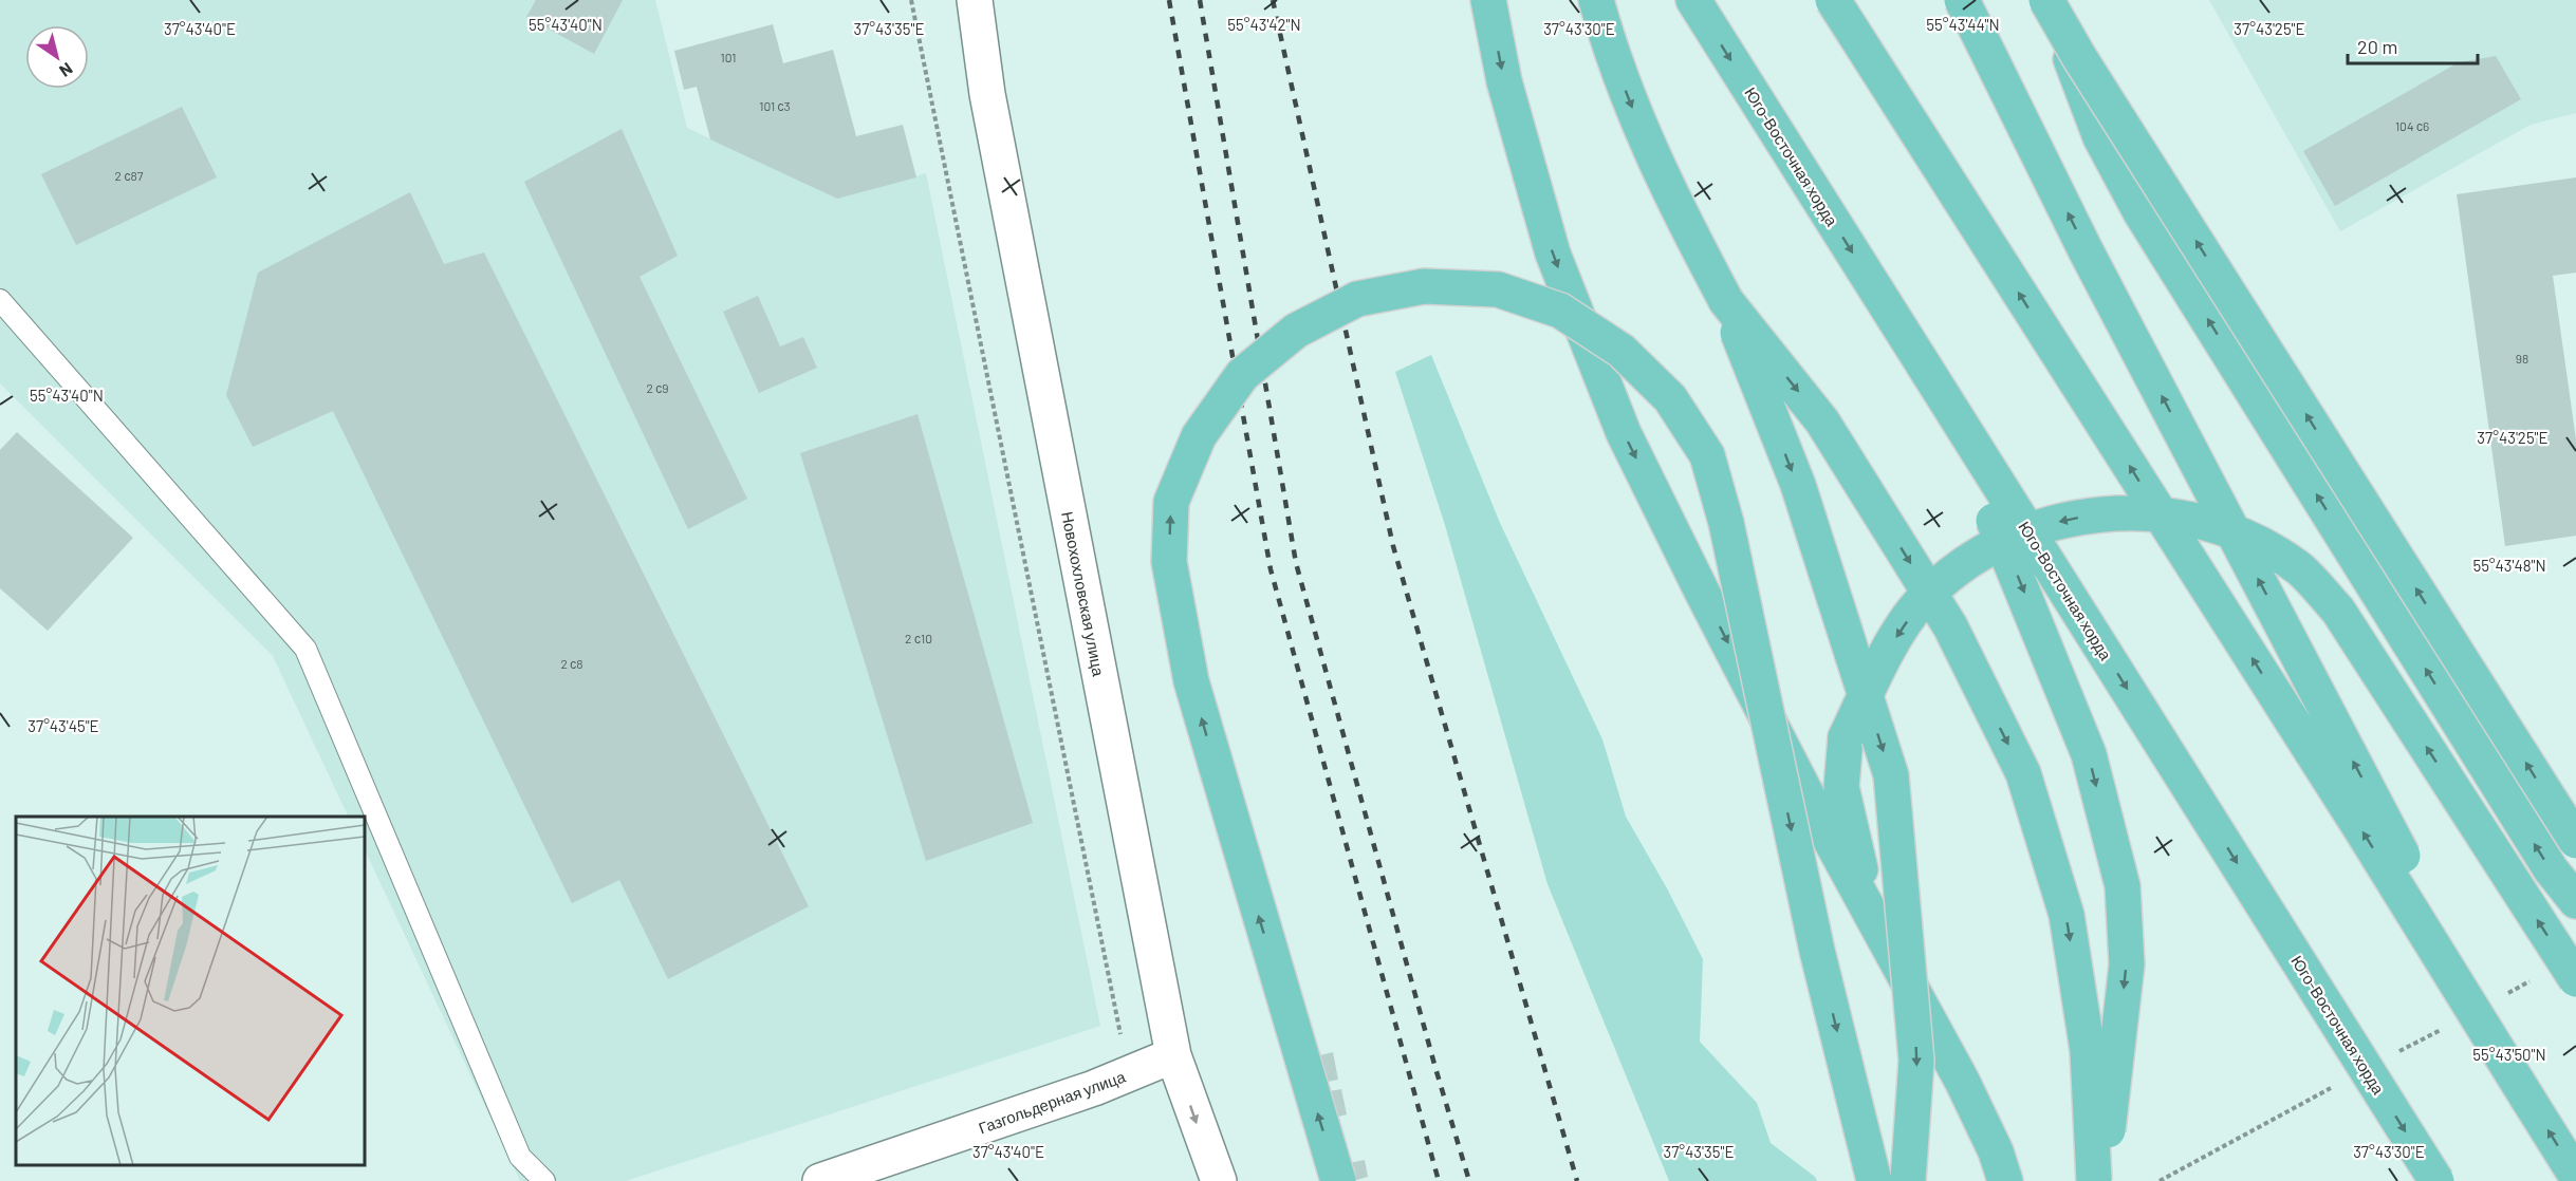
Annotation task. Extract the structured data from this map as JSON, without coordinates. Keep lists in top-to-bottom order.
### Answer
{
  "streets": {
    "main road": ["Юго-Восточная хорда"],
    "street": ["Новохохловская улица", "Газгольдерная улица"]
  },
  "crossings": [
    ["Новохохловская улица", "Газгольдерная улица"]
  ],
  "house_numbers": [
    "101",
    "101 с3",
    "104 с6",
    "2 с87",
    "98",
    "2 с9",
    "2 с10",
    "2 с8"
  ],
  "scale_bar": "20 m",
  "north": "bottom right",
  "coordinates": [
    "55°43'40\"N",
    "55°43'42\"N",
    "55°43'44\"N",
    "37°43'40\"E",
    "37°43'35\"E",
    "37°43'30\"E",
    "37°43'25\"E",
    "55°43'48\"N",
    "37°43'45\"E",
    "55°43'50\"N"
  ]
}
